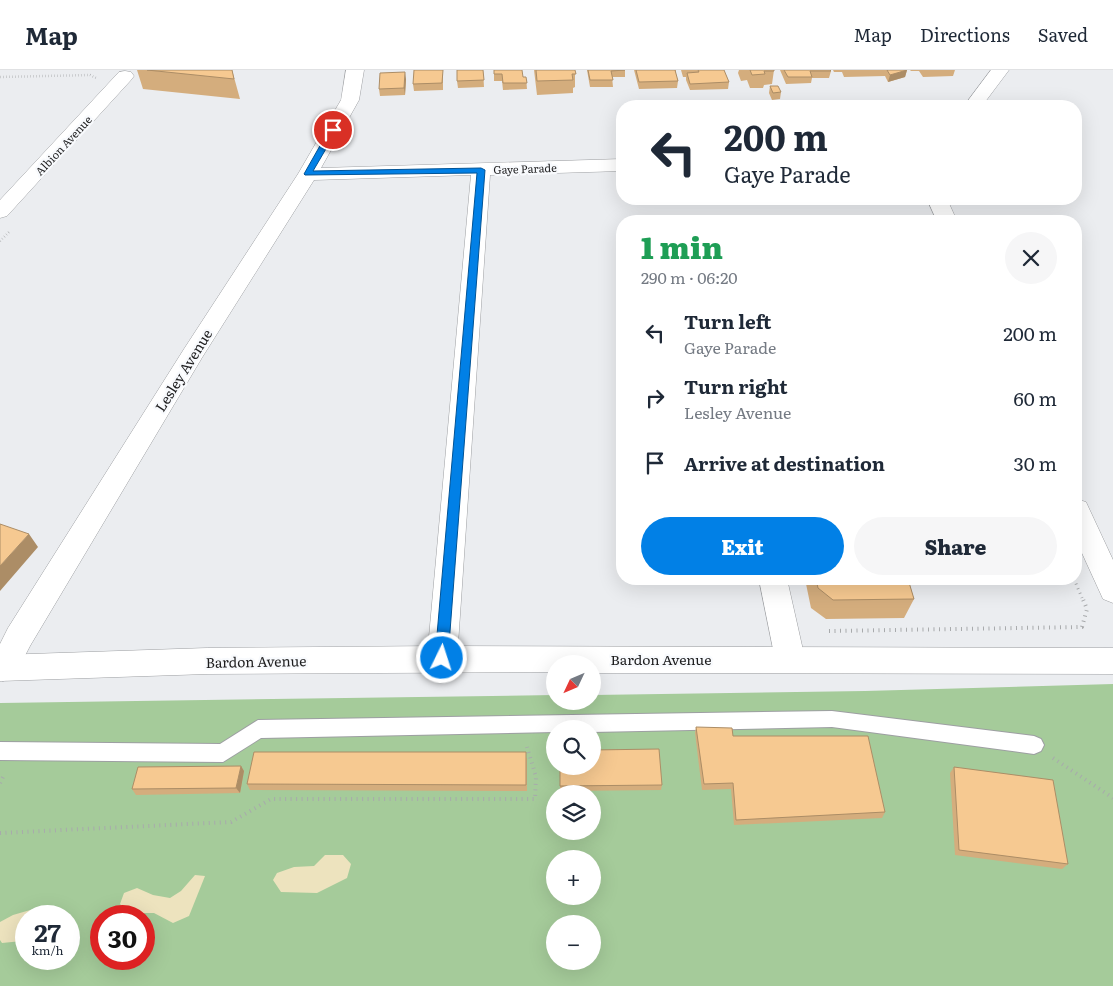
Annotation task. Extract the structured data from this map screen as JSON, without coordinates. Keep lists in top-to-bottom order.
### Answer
{
  "streets": {
    "street": [
      "Albion Avenue",
      "Gaye Parade",
      "Lesley Avenue",
      "Bardon Avenue"
    ]
  },
  "crossings": [
    ["Gaye Parade", "Lesley Avenue"],
    ["Lesley Avenue", "Bardon Avenue"]
  ],
  "north": "bottom left",
  "page": {
    "header": "Map",
    "nav": ["Map", "Directions", "Saved"],
    "turn": ["200 m", "Gaye Parade"],
    "heading": ["1 min", "290 m · 06:20"],
    "list": [
      {
        "name": "Turn left",
        "note": "Gaye Parade",
        "value": "200 m"
      },
      {
        "name": "Turn right",
        "note": "Lesley Avenue",
        "value": "60 m"
      },
      {
        "name": "Arrive at destination",
        "value": "30 m"
      }
    ],
    "buttons": ["Exit", "Share"],
    "map_buttons": ["+", "−"],
    "speed": "27 km/h",
    "limit": "30"
  }
}
